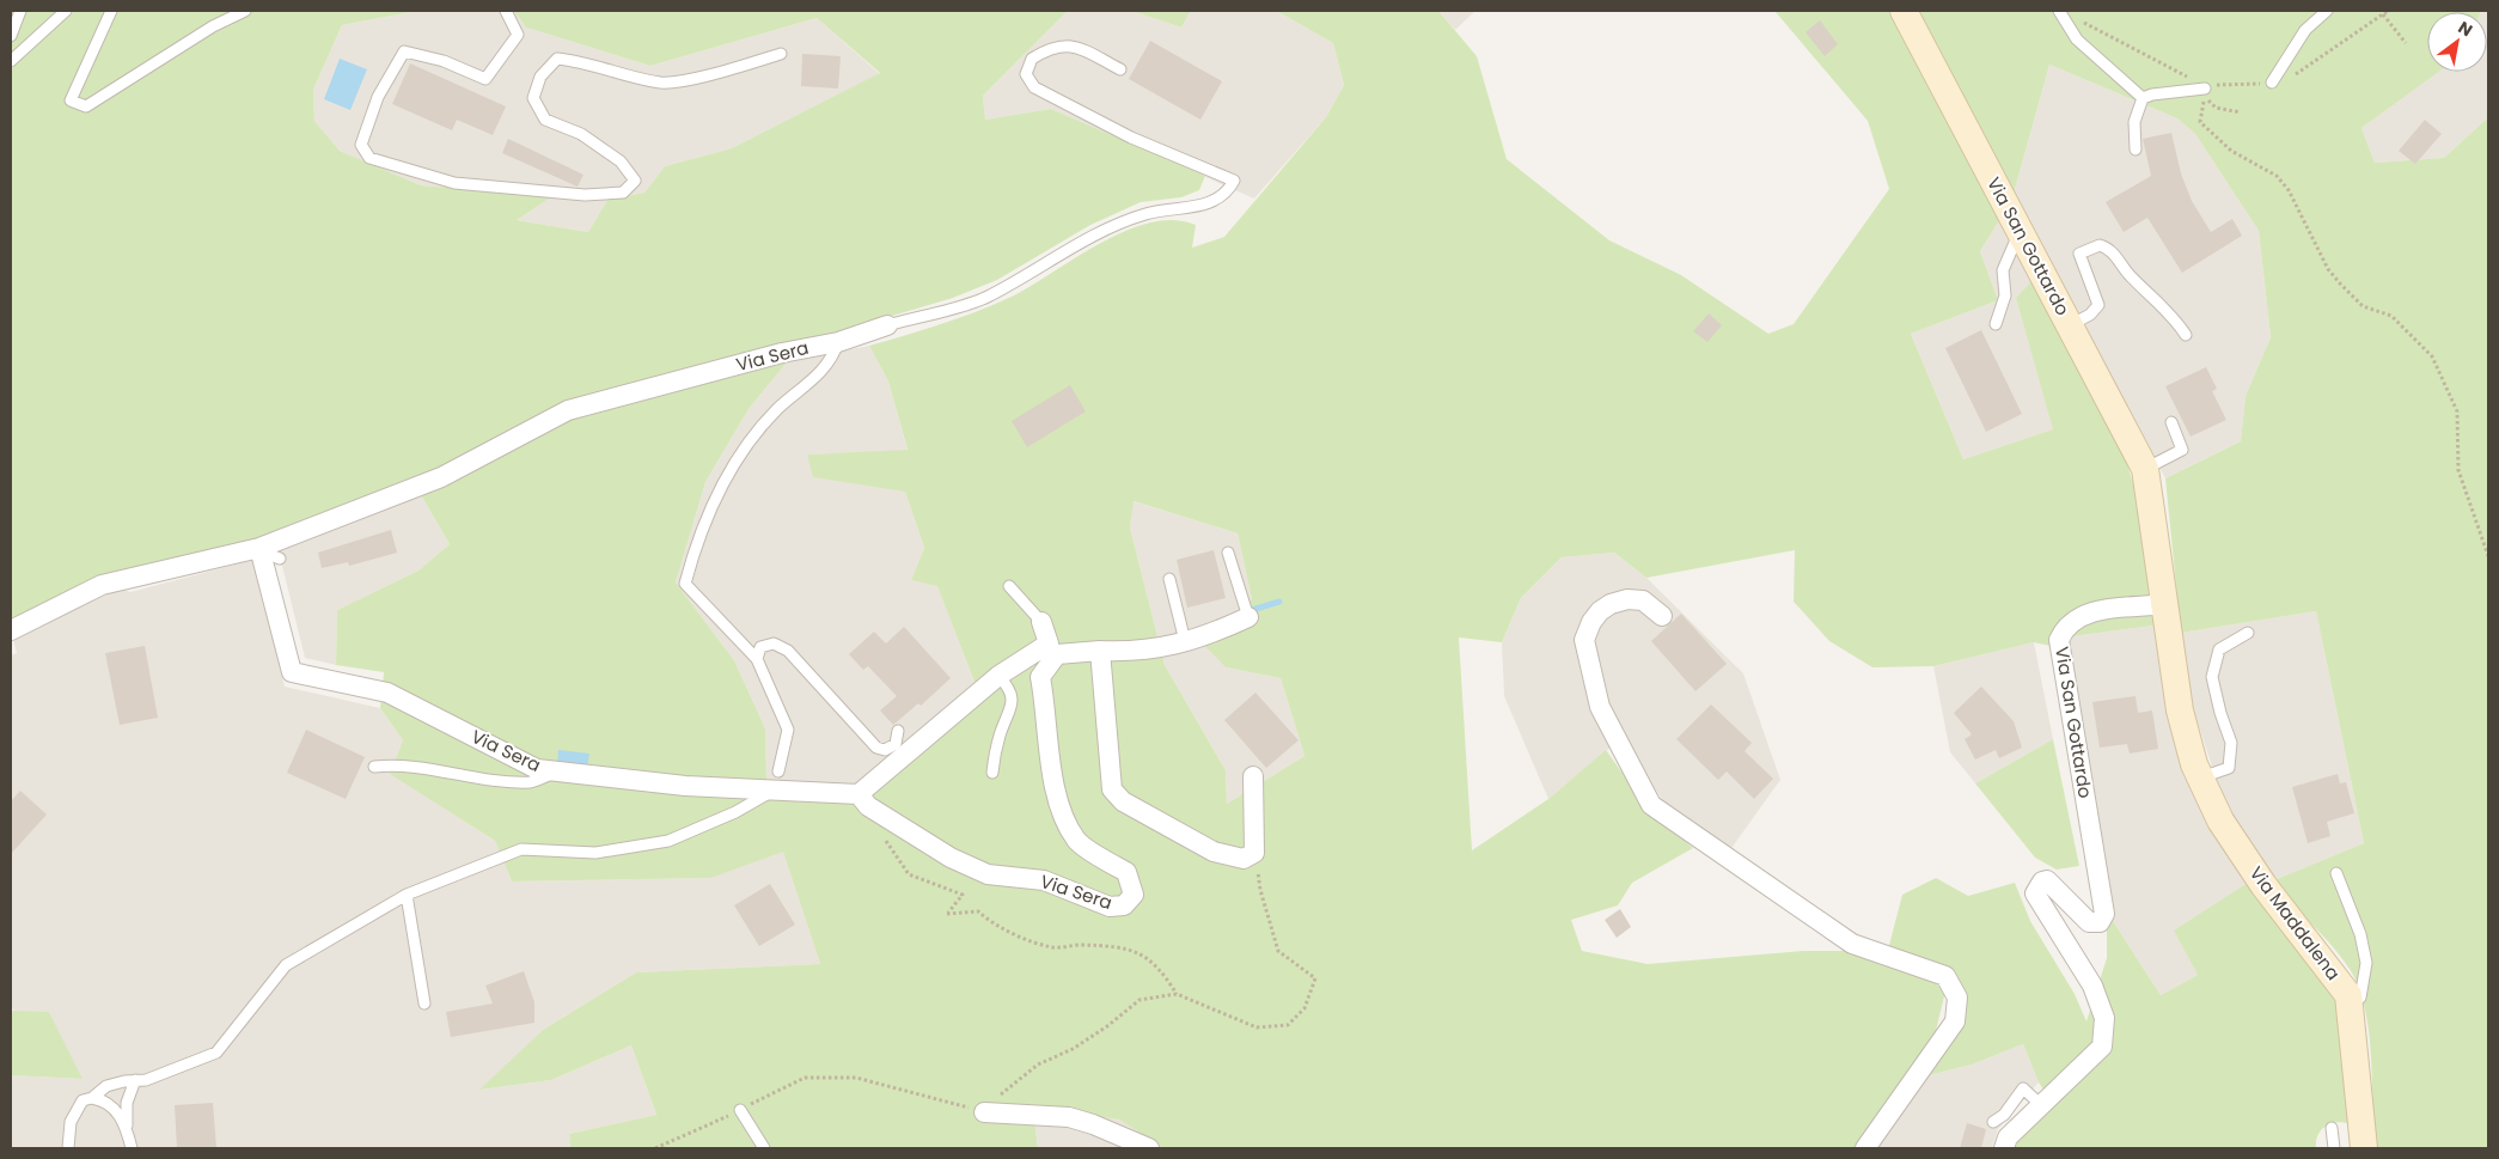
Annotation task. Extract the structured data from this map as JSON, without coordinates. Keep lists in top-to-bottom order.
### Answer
{
  "streets": {
    "street": ["Via San Gottardo", "Via Sera", "Via Maddalena"]
  },
  "crossings": [
    ["Via San Gottardo", "Via Maddalena"]
  ],
  "north": "top right"
}
